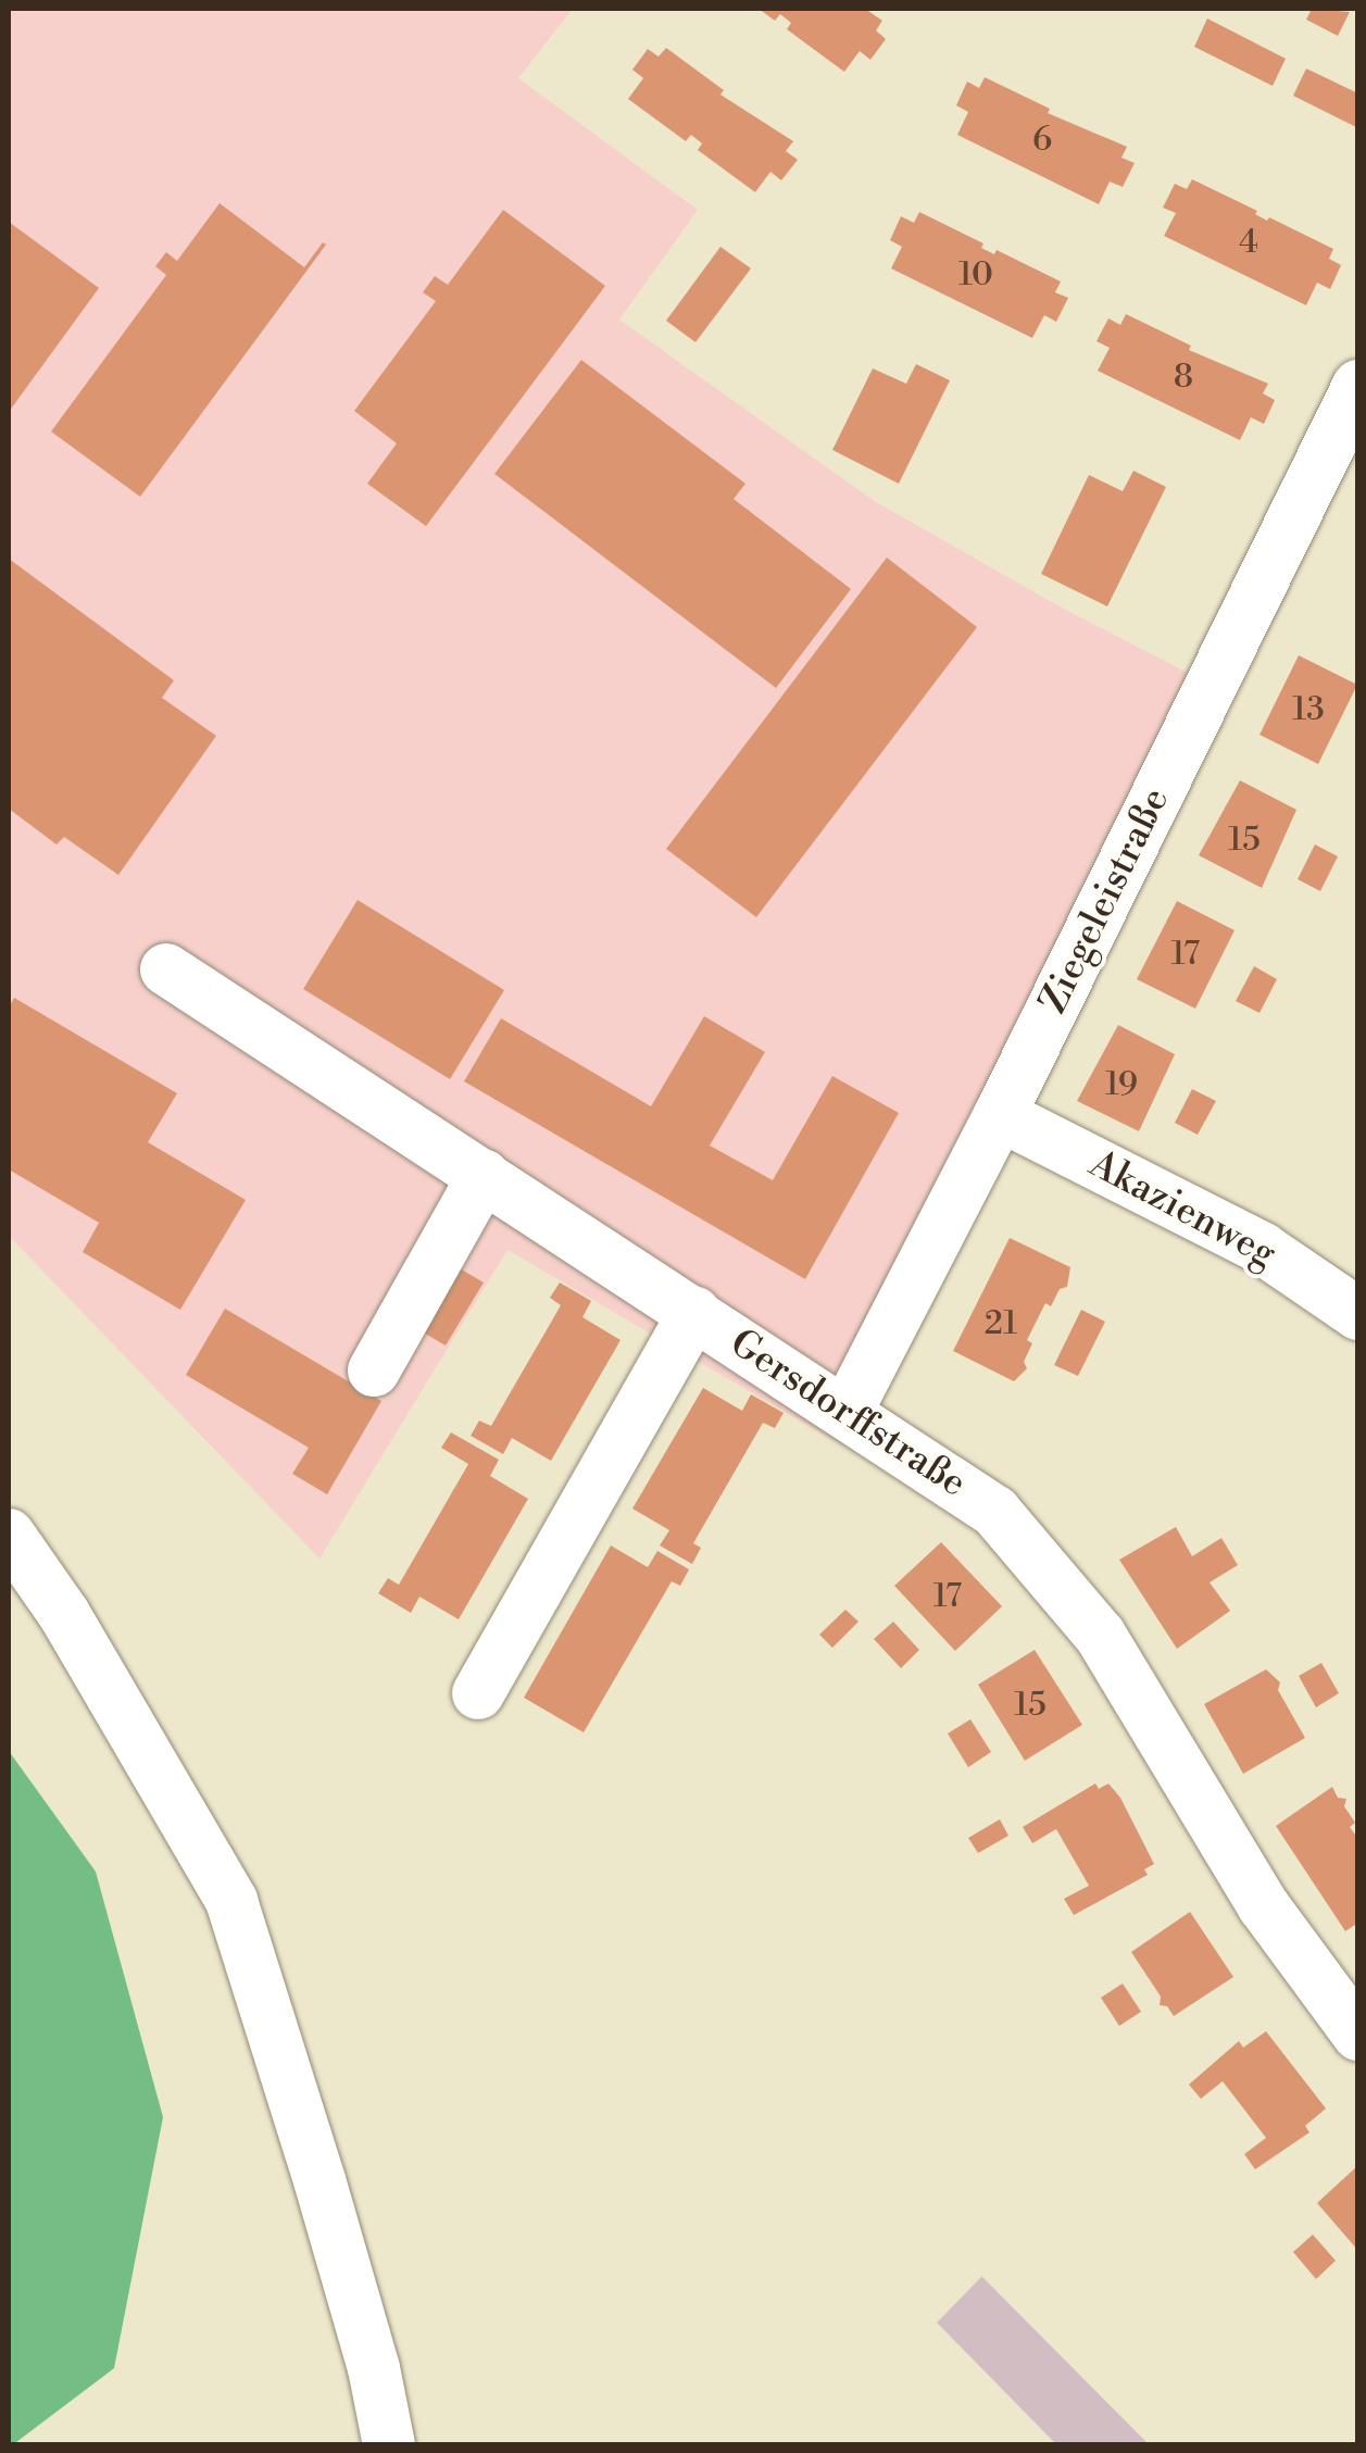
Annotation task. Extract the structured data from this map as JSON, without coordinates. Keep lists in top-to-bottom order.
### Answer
{
  "streets": {
    "street": ["Ziegeleistraße", "Akazienweg", "Gersdorffstraße"]
  },
  "crossings": [
    ["Ziegeleistraße", "Akazienweg"],
    ["Ziegeleistraße", "Gersdorffstraße"]
  ],
  "house_numbers": [
    "6",
    "4",
    "10",
    "8",
    "13",
    "15",
    "17",
    "19",
    "21",
    "17",
    "15"
  ]
}
